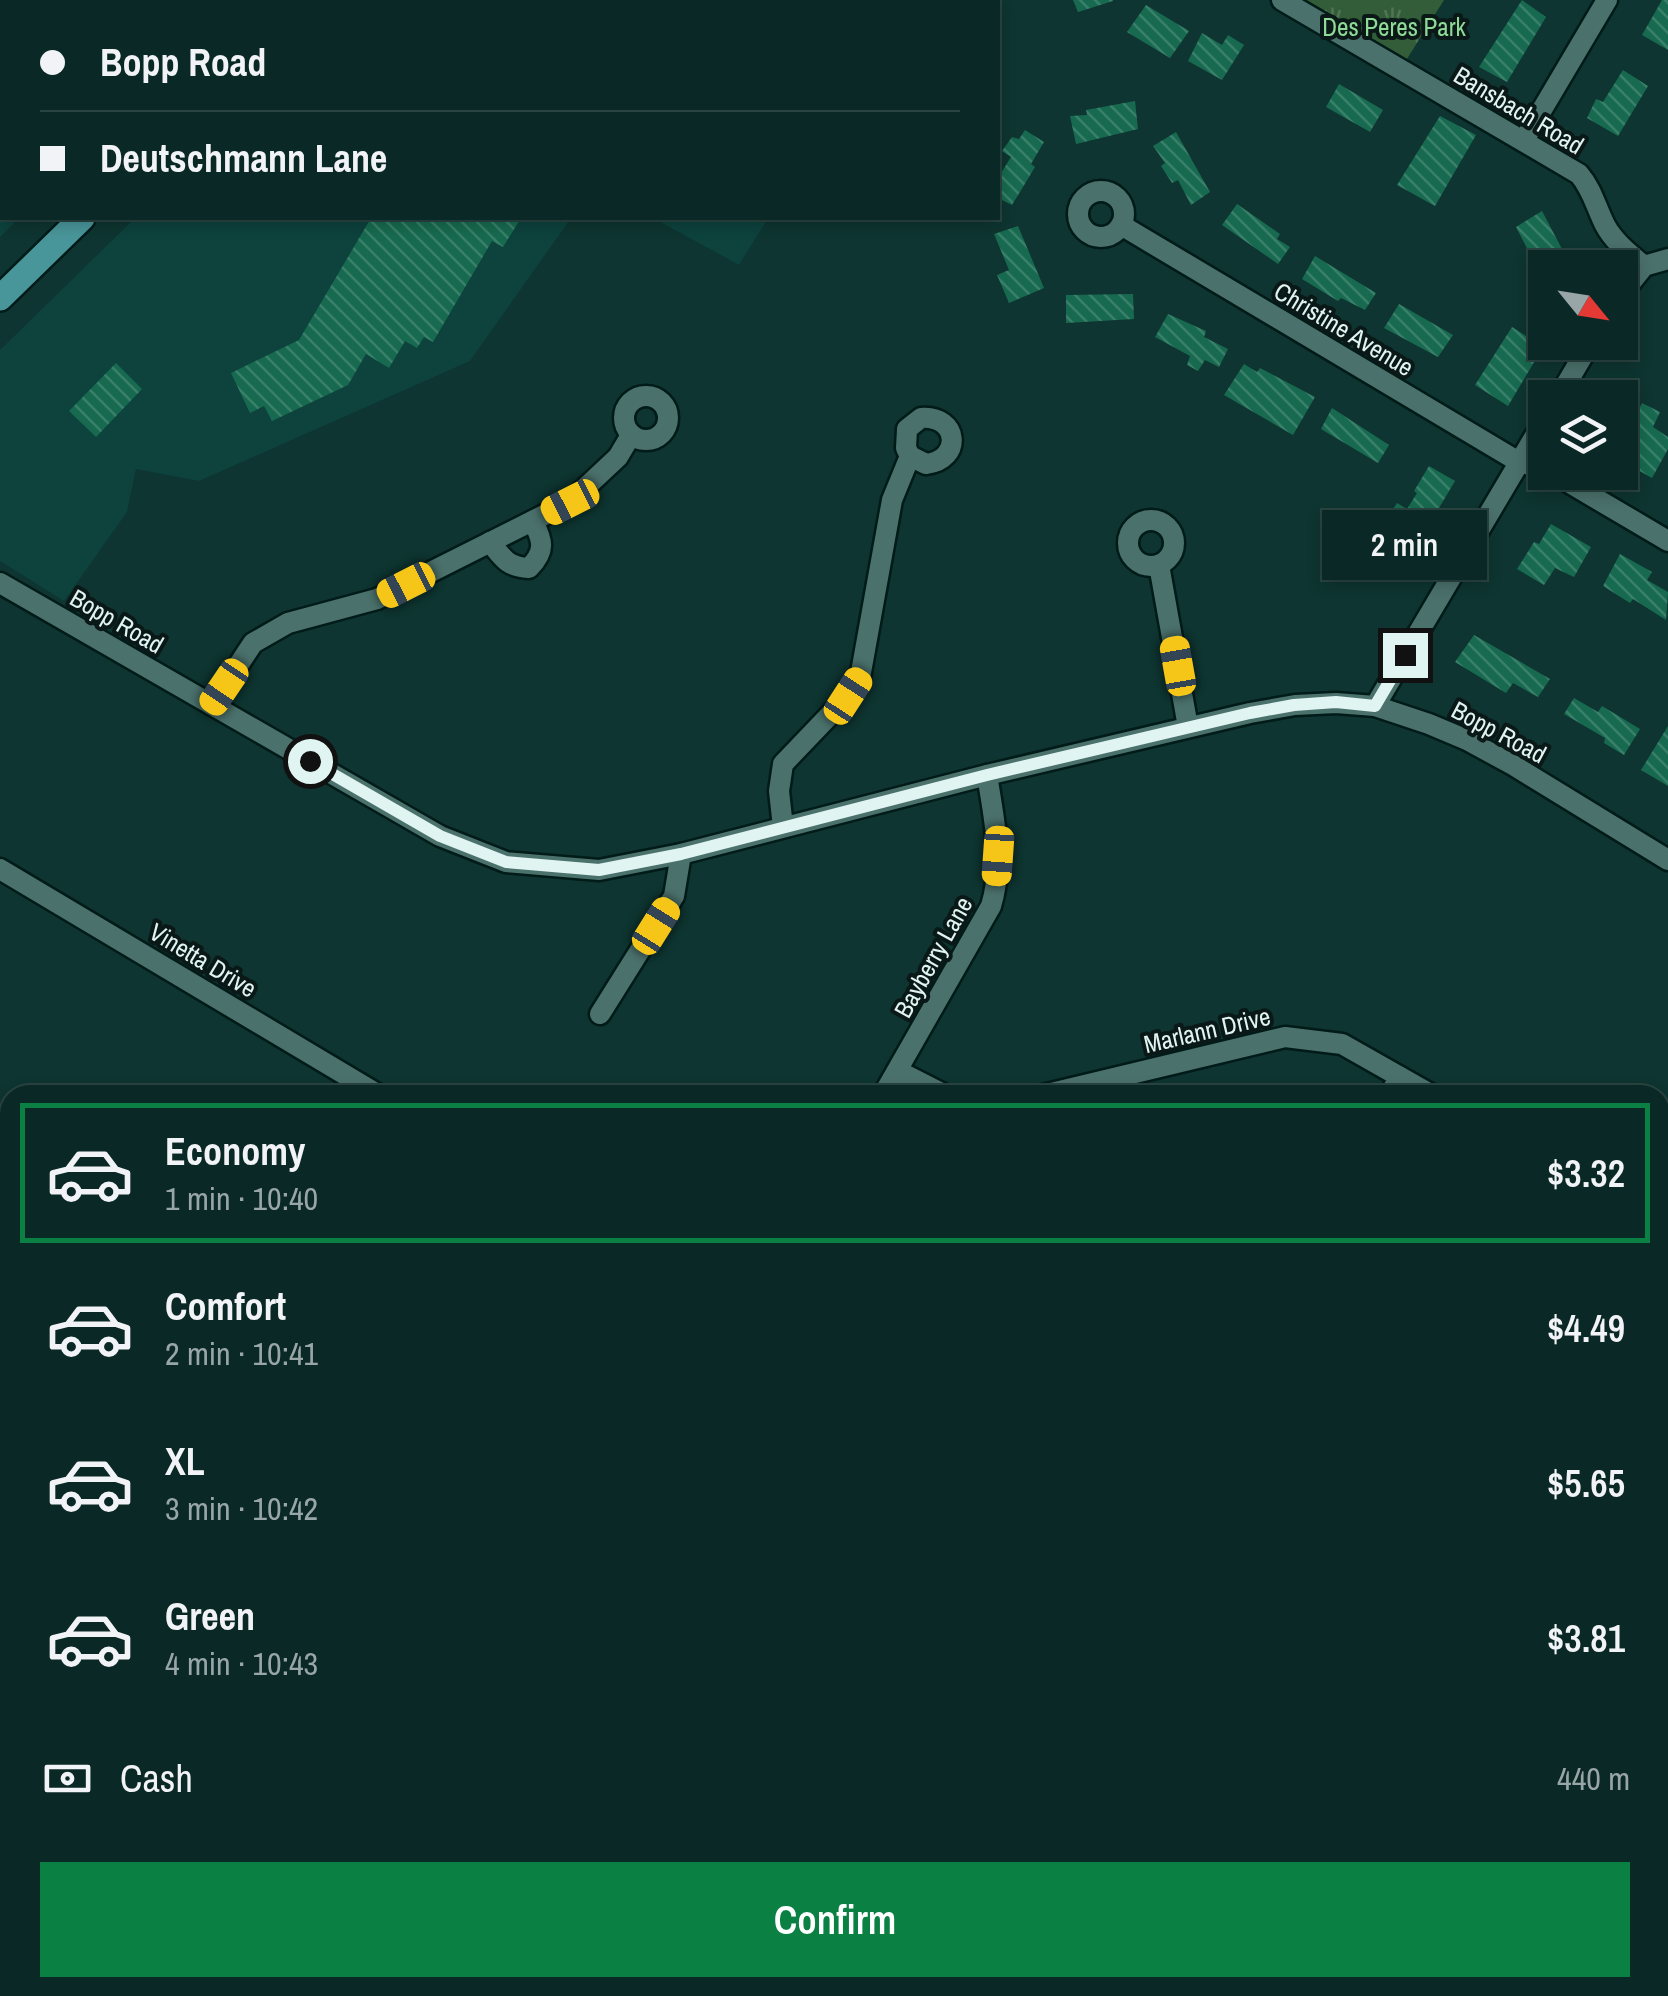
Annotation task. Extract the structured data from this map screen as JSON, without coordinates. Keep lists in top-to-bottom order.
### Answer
{
  "streets": {
    "street": [
      "Bansbach Road",
      "Christine Avenue",
      "Bopp Road",
      "Bayberry Lane",
      "Vinetta Drive",
      "Marlann Drive"
    ]
  },
  "crossings": [
    ["Bopp Road", "Bayberry Lane"]
  ],
  "parks": ["Des Peres Park"],
  "north": "bottom right",
  "page": {
    "banner": ["Bopp Road", "Deutschmann Lane"],
    "bubble": "2 min",
    "list": [
      {
        "name": "Economy",
        "note": "1 min · 10:40",
        "value": "$3.32"
      },
      {
        "name": "Comfort",
        "note": "2 min · 10:41",
        "value": "$4.49"
      },
      {
        "name": "XL",
        "note": "3 min · 10:42",
        "value": "$5.65"
      },
      {
        "name": "Green",
        "note": "4 min · 10:43",
        "value": "$3.81"
      }
    ],
    "pay": ["Cash", "440 m"],
    "buttons": "Confirm"
  }
}
